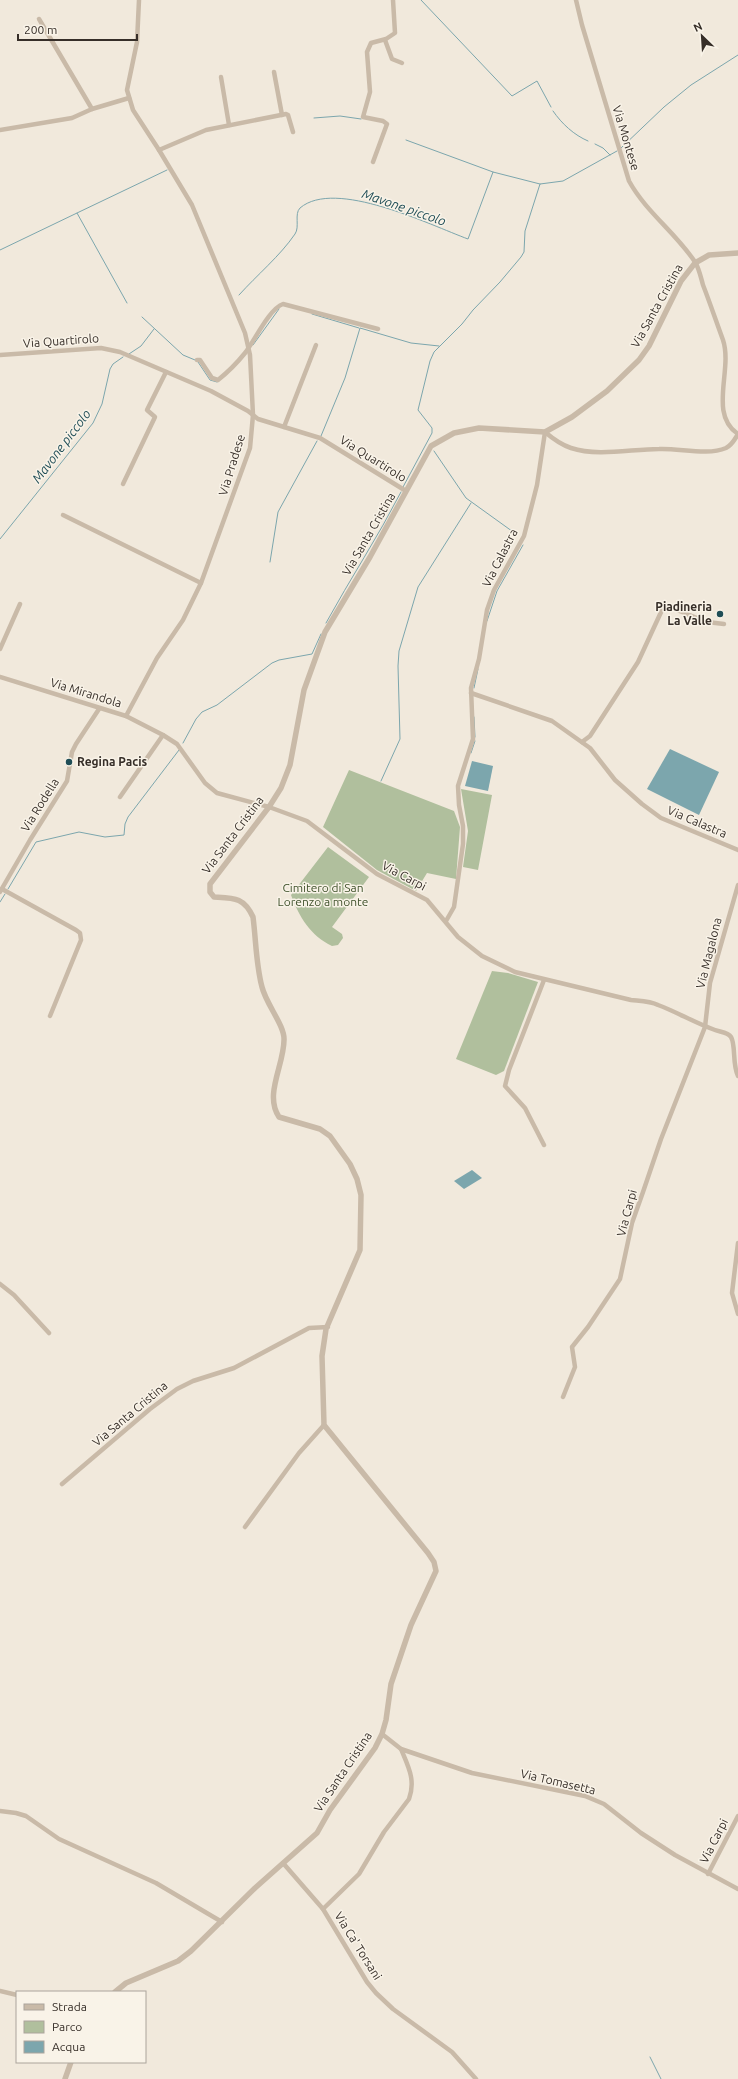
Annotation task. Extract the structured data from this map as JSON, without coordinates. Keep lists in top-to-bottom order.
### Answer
{
  "streets": {
    "street": [
      "Via Montese",
      "Via Santa Cristina",
      "Via Quartirolo",
      "Via Pradese",
      "Via Calastra",
      "Via Mirandola",
      "Via Rodella",
      "Via Carpi",
      "Via Magalona",
      "Via Tomasetta",
      "Via Ca' Torsani"
    ]
  },
  "crossings": [
    ["Via Montese", "Via Santa Cristina"],
    ["Via Santa Cristina", "Via Quartirolo"],
    ["Via Santa Cristina", "Via Calastra"],
    ["Via Santa Cristina", "Via Mirandola"],
    ["Via Santa Cristina", "Via Carpi"],
    ["Via Santa Cristina", "Via Tomasetta"],
    ["Via Santa Cristina", "Via Ca' Torsani"],
    ["Via Quartirolo", "Via Pradese"],
    ["Via Pradese", "Via Mirandola"],
    ["Via Calastra", "Via Carpi"],
    ["Via Mirandola", "Via Rodella"],
    ["Via Mirandola", "Via Carpi"],
    ["Via Carpi", "Via Magalona"],
    ["Via Carpi", "Via Tomasetta"],
    ["Via Tomasetta", "Via Ca' Torsani"]
  ],
  "water": ["Mavone piccolo"],
  "parks": ["Cimitero di San Lorenzo a monte"],
  "places": ["Piadineria La Valle", "Regina Pacis"],
  "legend": ["Strada", "Parco", "Acqua"],
  "scale_bar": "200 m",
  "north": "top left"
}
